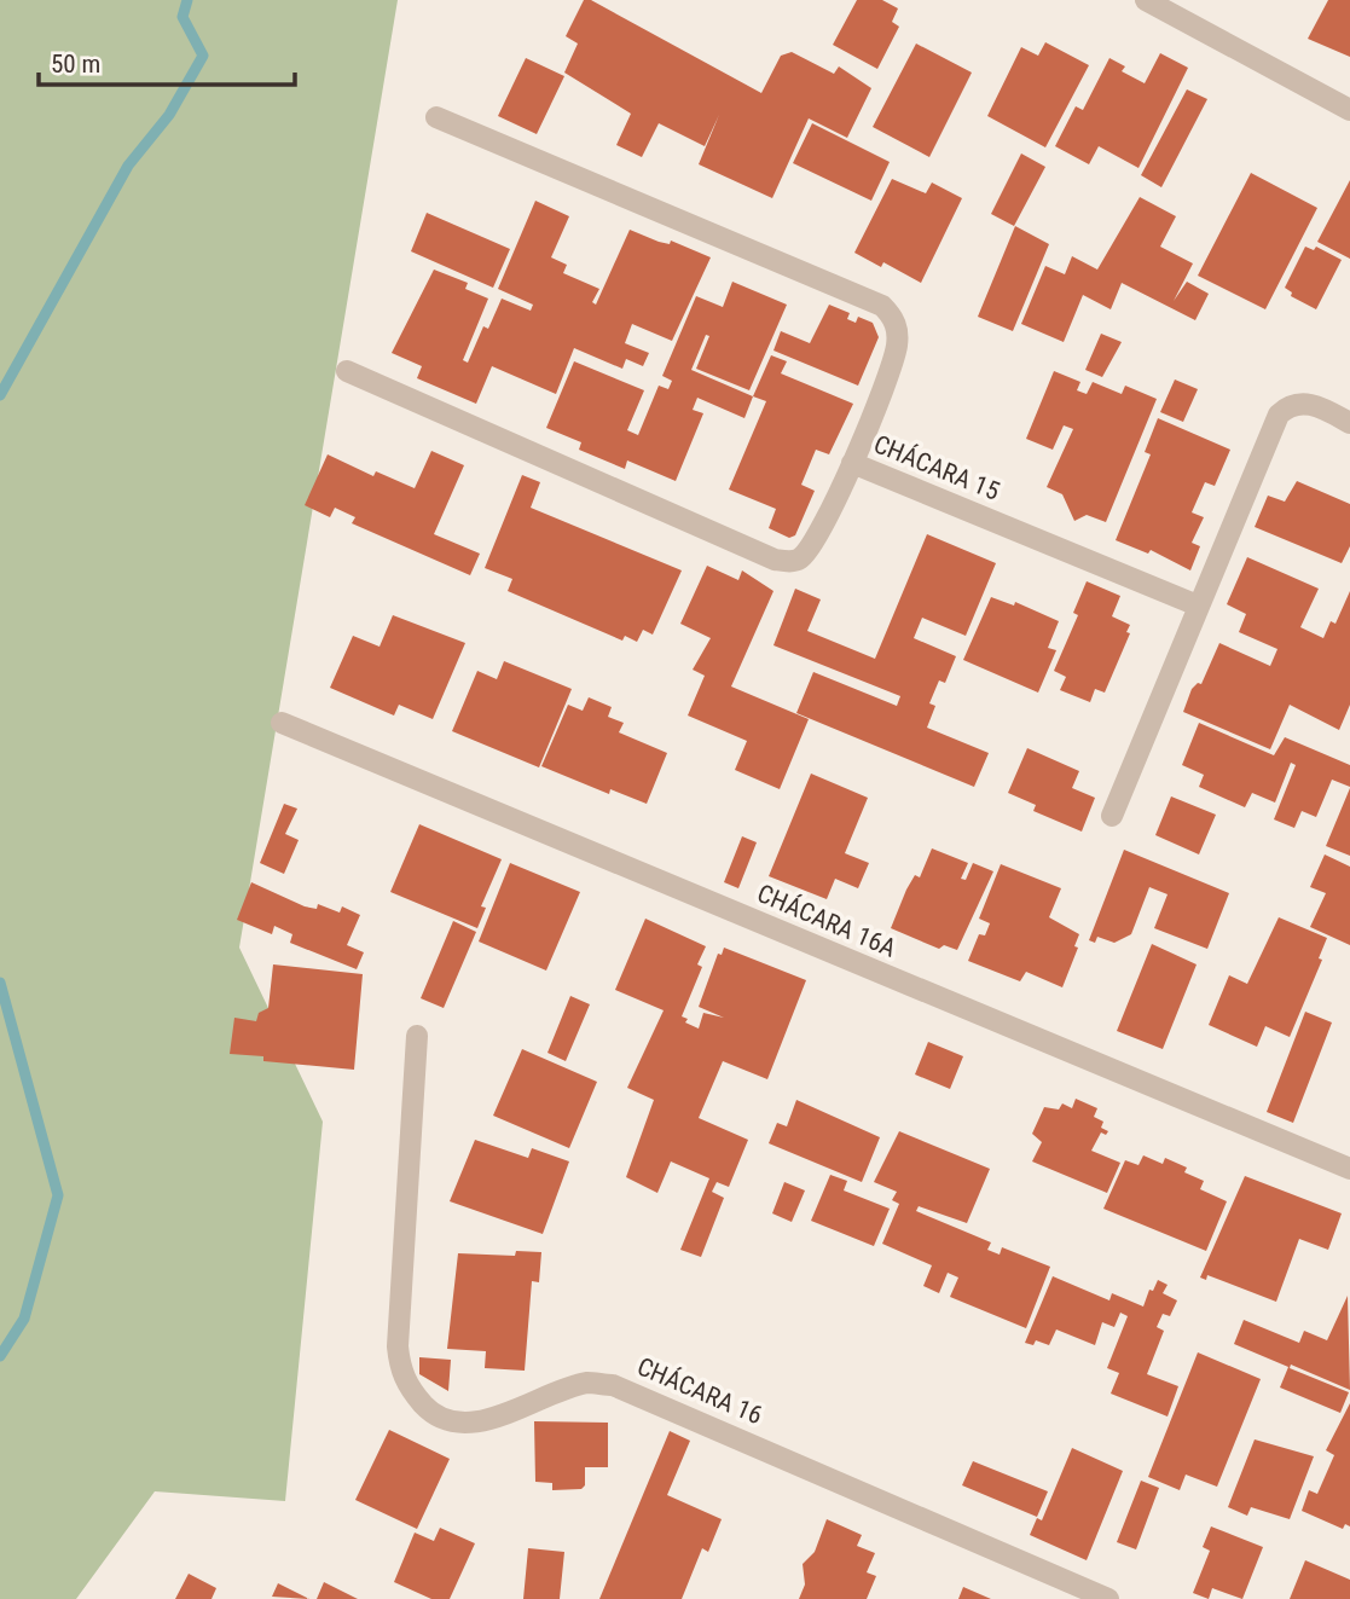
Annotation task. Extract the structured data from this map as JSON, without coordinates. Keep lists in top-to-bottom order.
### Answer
{
  "streets": {
    "street": ["CHÁCARA 15", "CHÁCARA 16A", "CHÁCARA 16"]
  },
  "scale_bar": "50 m"
}
